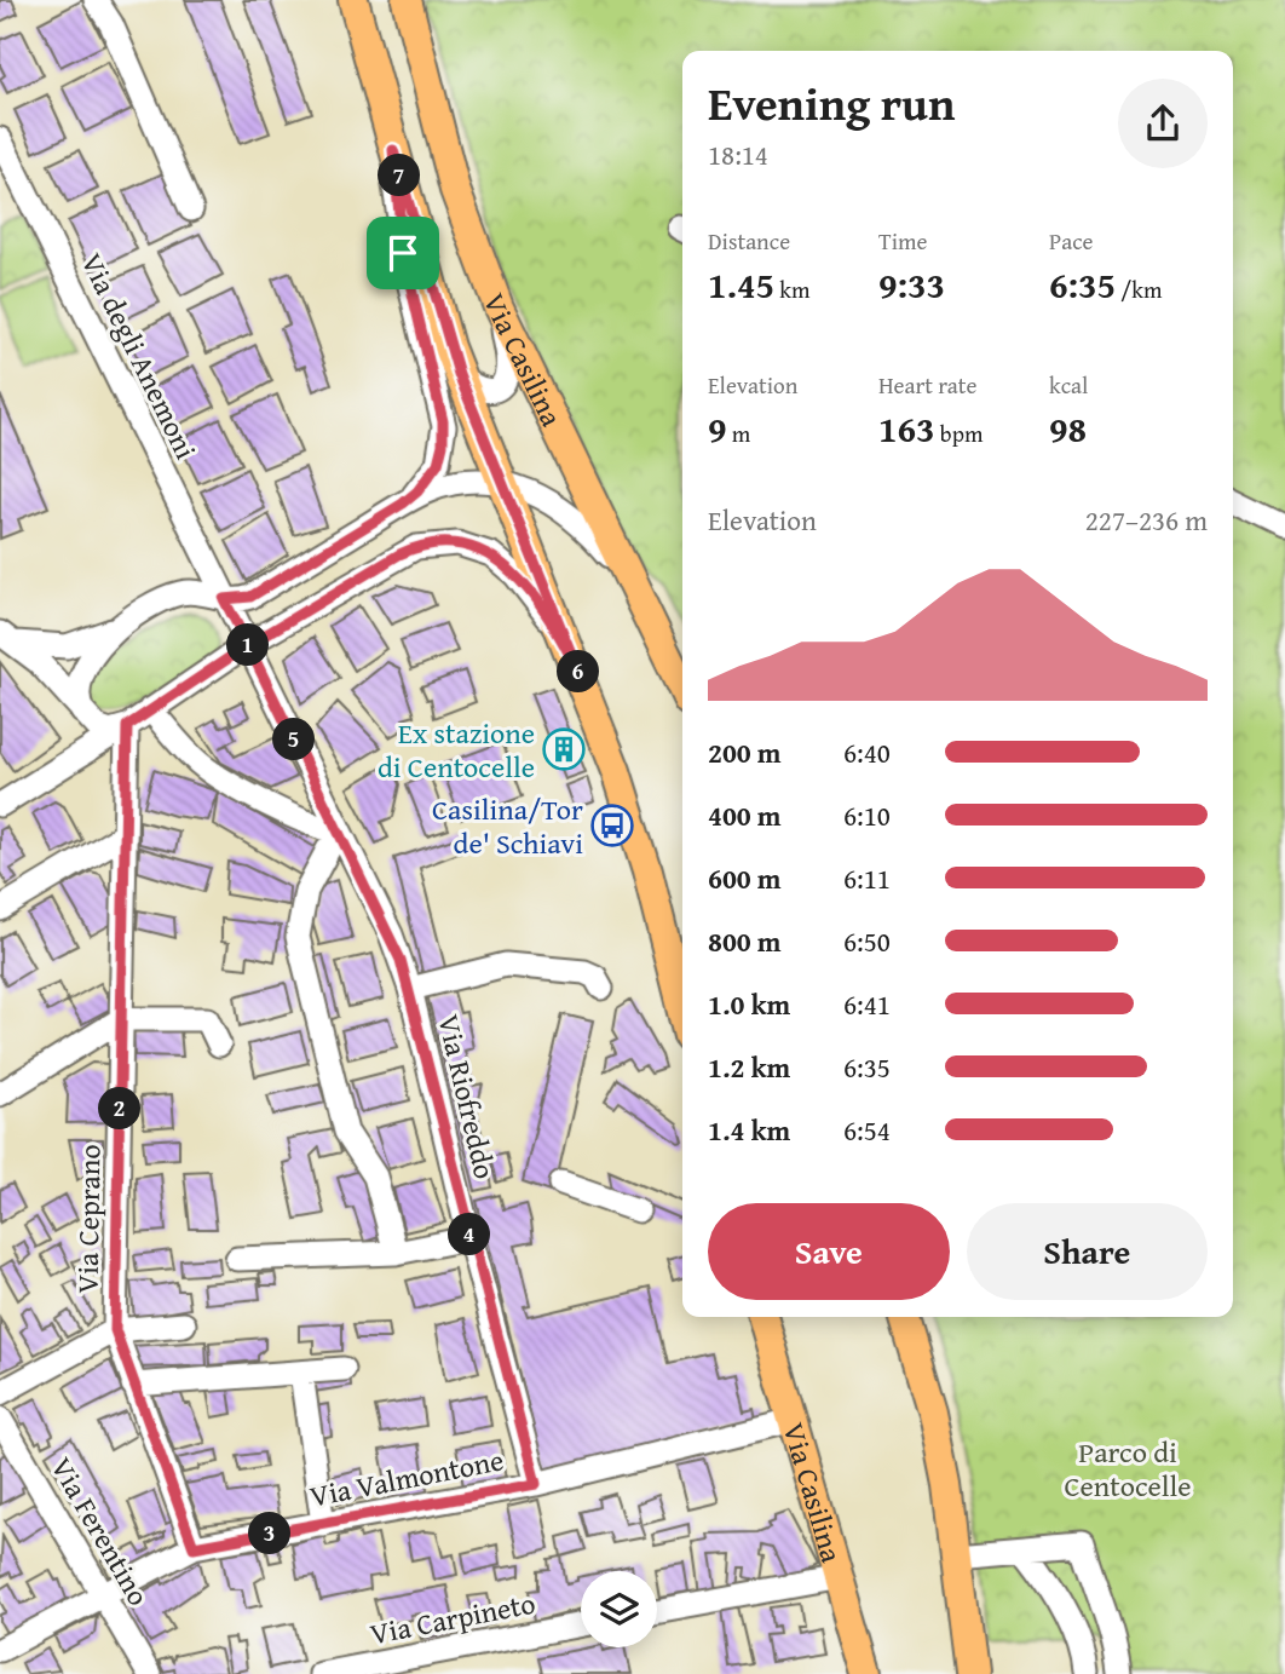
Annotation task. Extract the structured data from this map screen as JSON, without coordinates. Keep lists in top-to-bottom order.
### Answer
{
  "streets": {
    "main road": ["Via Casilina"],
    "street": [
      "Via degli Anemoni",
      "Via Riofreddo",
      "Via Ceprano",
      "Via Valmontone",
      "Via Ferentino",
      "Via Carpineto"
    ]
  },
  "crossings": [
    ["Via degli Anemoni", "Via Riofreddo"],
    ["Via Casilina", "Via Valmontone"],
    ["Via Riofreddo", "Via Valmontone"],
    ["Via Ceprano", "Via Valmontone"],
    ["Via Valmontone", "Via Ferentino"]
  ],
  "parks": ["Parco di Centocelle"],
  "places": {
    "building": ["Ex stazione di Centocelle"],
    "bus stop": ["Casilina/Tor de' Schiavi"]
  },
  "page": {
    "heading": ["Evening run", "18:14"],
    "pins": [
      "7",
      "1",
      "6",
      "5",
      "2",
      "4",
      "3"
    ],
    "stats": [
      ["Distance", "1.45 km"],
      ["Time", "9:33"],
      ["Pace", "6:35 /km"],
      ["Elevation", "9 m"],
      ["Heart rate", "163 bpm"],
      ["kcal", "98"]
    ],
    "chart": ["Elevation", "227–236 m"],
    "list": [
      {
        "name": "200 m",
        "note": "6:40"
      },
      {
        "name": "400 m",
        "note": "6:10"
      },
      {
        "name": "600 m",
        "note": "6:11"
      },
      {
        "name": "800 m",
        "note": "6:50"
      },
      {
        "name": "1.0 km",
        "note": "6:41"
      },
      {
        "name": "1.2 km",
        "note": "6:35"
      },
      {
        "name": "1.4 km",
        "note": "6:54"
      }
    ],
    "buttons": ["Save", "Share"]
  }
}
